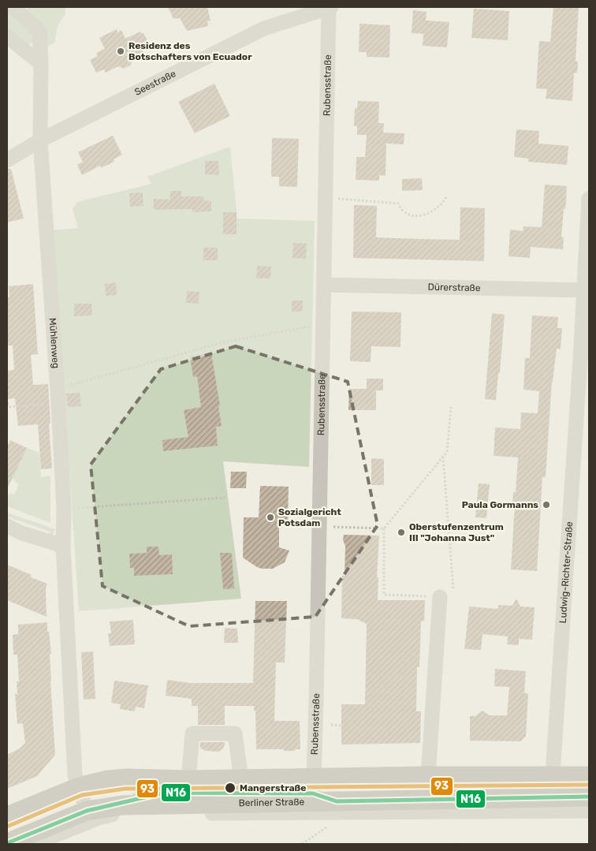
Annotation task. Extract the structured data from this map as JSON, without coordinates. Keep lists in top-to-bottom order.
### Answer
{
  "streets": {
    "main road": ["Berliner Straße"],
    "street": [
      "Seestraße",
      "Rubensstraße",
      "Dürerstraße",
      "Mühlenweg",
      "Ludwig-Richter-Straße"
    ]
  },
  "crossings": [
    ["Seestraße", "Rubensstraße"],
    ["Seestraße", "Mühlenweg"],
    ["Rubensstraße", "Dürerstraße"],
    ["Rubensstraße", "Berliner Straße"],
    ["Dürerstraße", "Ludwig-Richter-Straße"],
    ["Ludwig-Richter-Straße", "Berliner Straße"]
  ],
  "places": [
    "Residenz des Botschafters von Ecuador",
    "Paula Gormanns",
    "Sozialgericht Potsdam",
    "Oberstufenzentrum III \"Johanna Just\"",
    "Mangerstraße"
  ],
  "lines": ["transit line 93", "transit line N16"]
}
